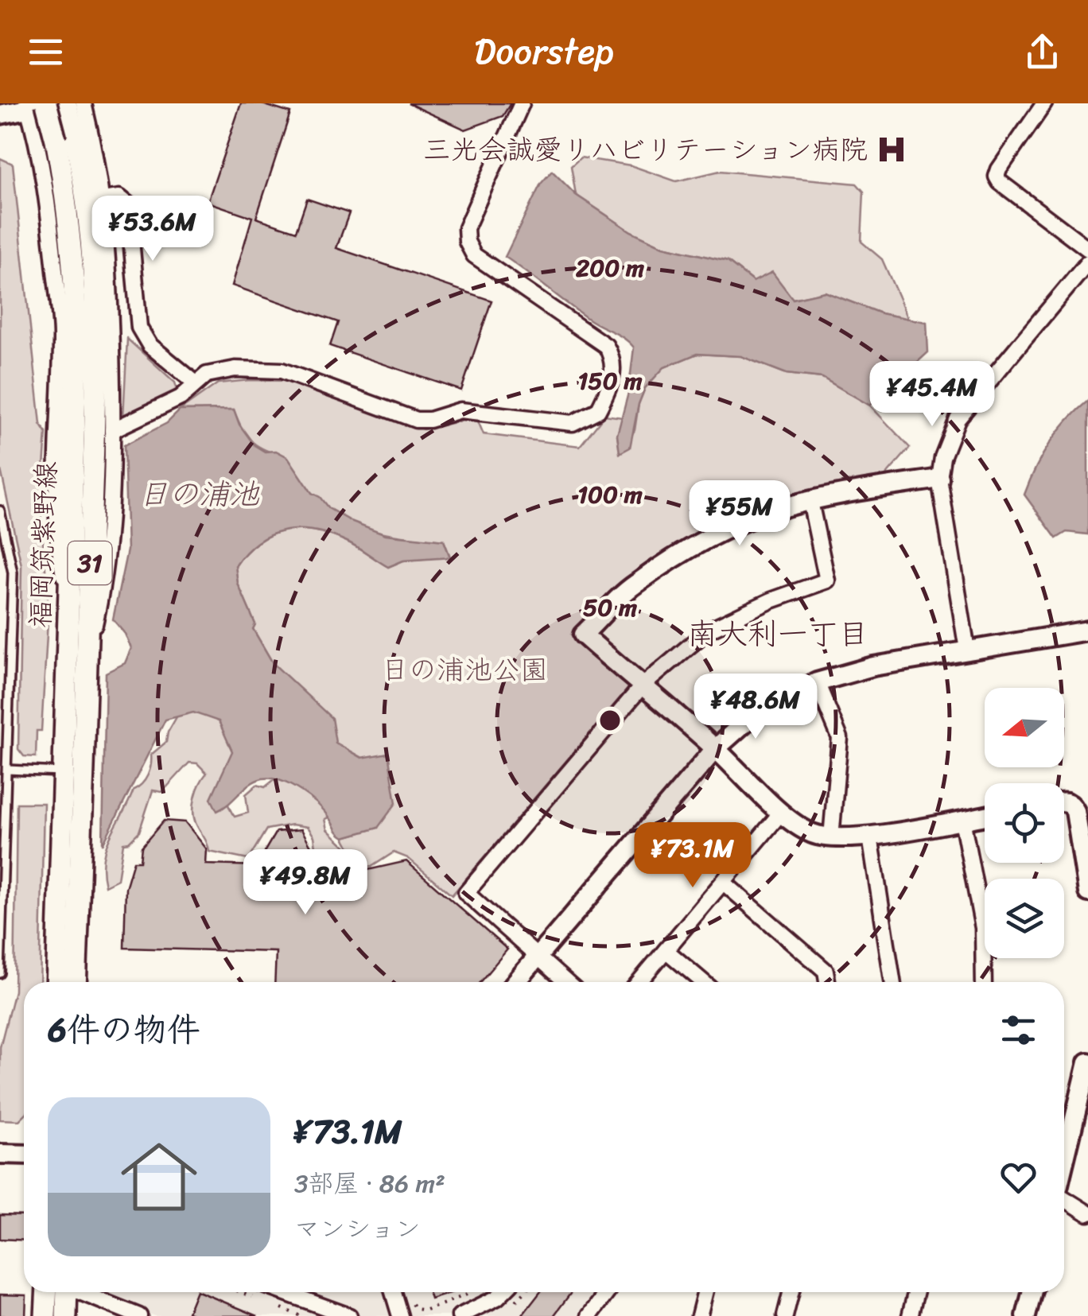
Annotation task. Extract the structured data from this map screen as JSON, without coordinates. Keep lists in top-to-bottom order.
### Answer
{
  "streets": {
    "main road": ["福岡筑紫野線", "31"]
  },
  "districts": ["南大利一丁目"],
  "water": ["日の浦池"],
  "parks": ["日の浦池公園"],
  "places": {
    "hospital": ["三光会誠愛リハビリテーション病院"]
  },
  "north": "left",
  "page": {
    "header": "Doorstep",
    "price": [
      "¥53.6M",
      "¥45.4M",
      "¥55M",
      "¥48.6M",
      "¥73.1M",
      "¥49.8M"
    ],
    "heading": "6件の物件",
    "list": [
      {
        "name": "¥73.1M",
        "note": "3部屋 · 86 m² · マンション"
      }
    ]
  },
  "rings": [
    "200 m",
    "150 m",
    "100 m",
    "50 m"
  ]
}
